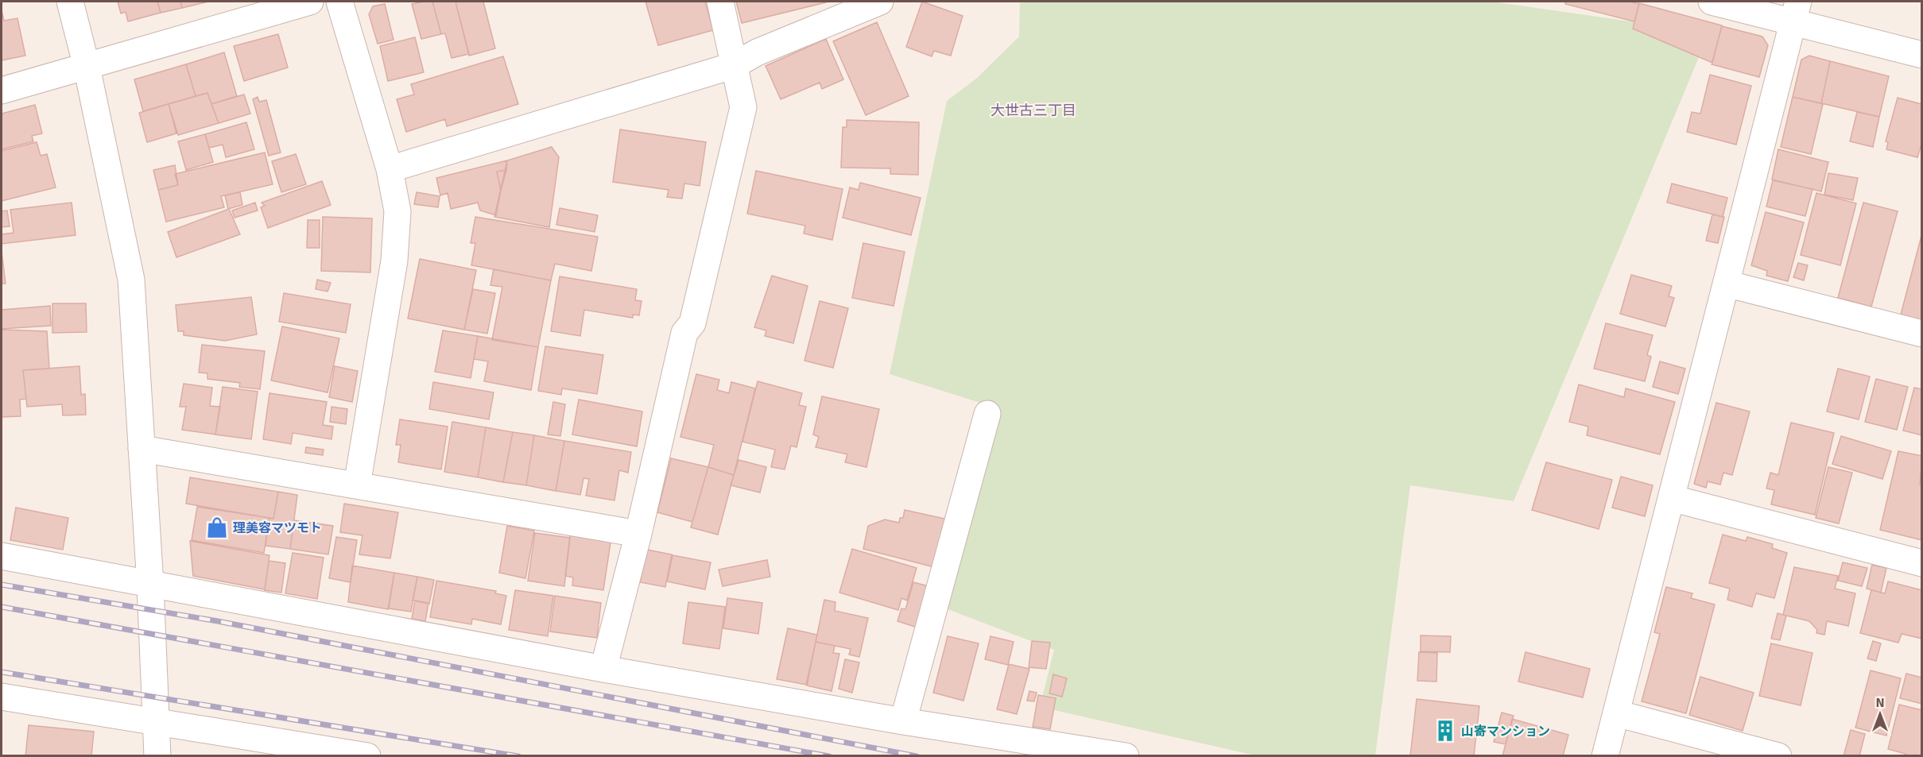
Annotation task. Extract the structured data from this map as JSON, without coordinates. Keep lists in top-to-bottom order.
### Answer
{
  "districts": ["大世古三丁目"],
  "places": {
    "shop": ["理美容マツモト"],
    "building": ["山寄マンション"]
  },
  "north": "top"
}
